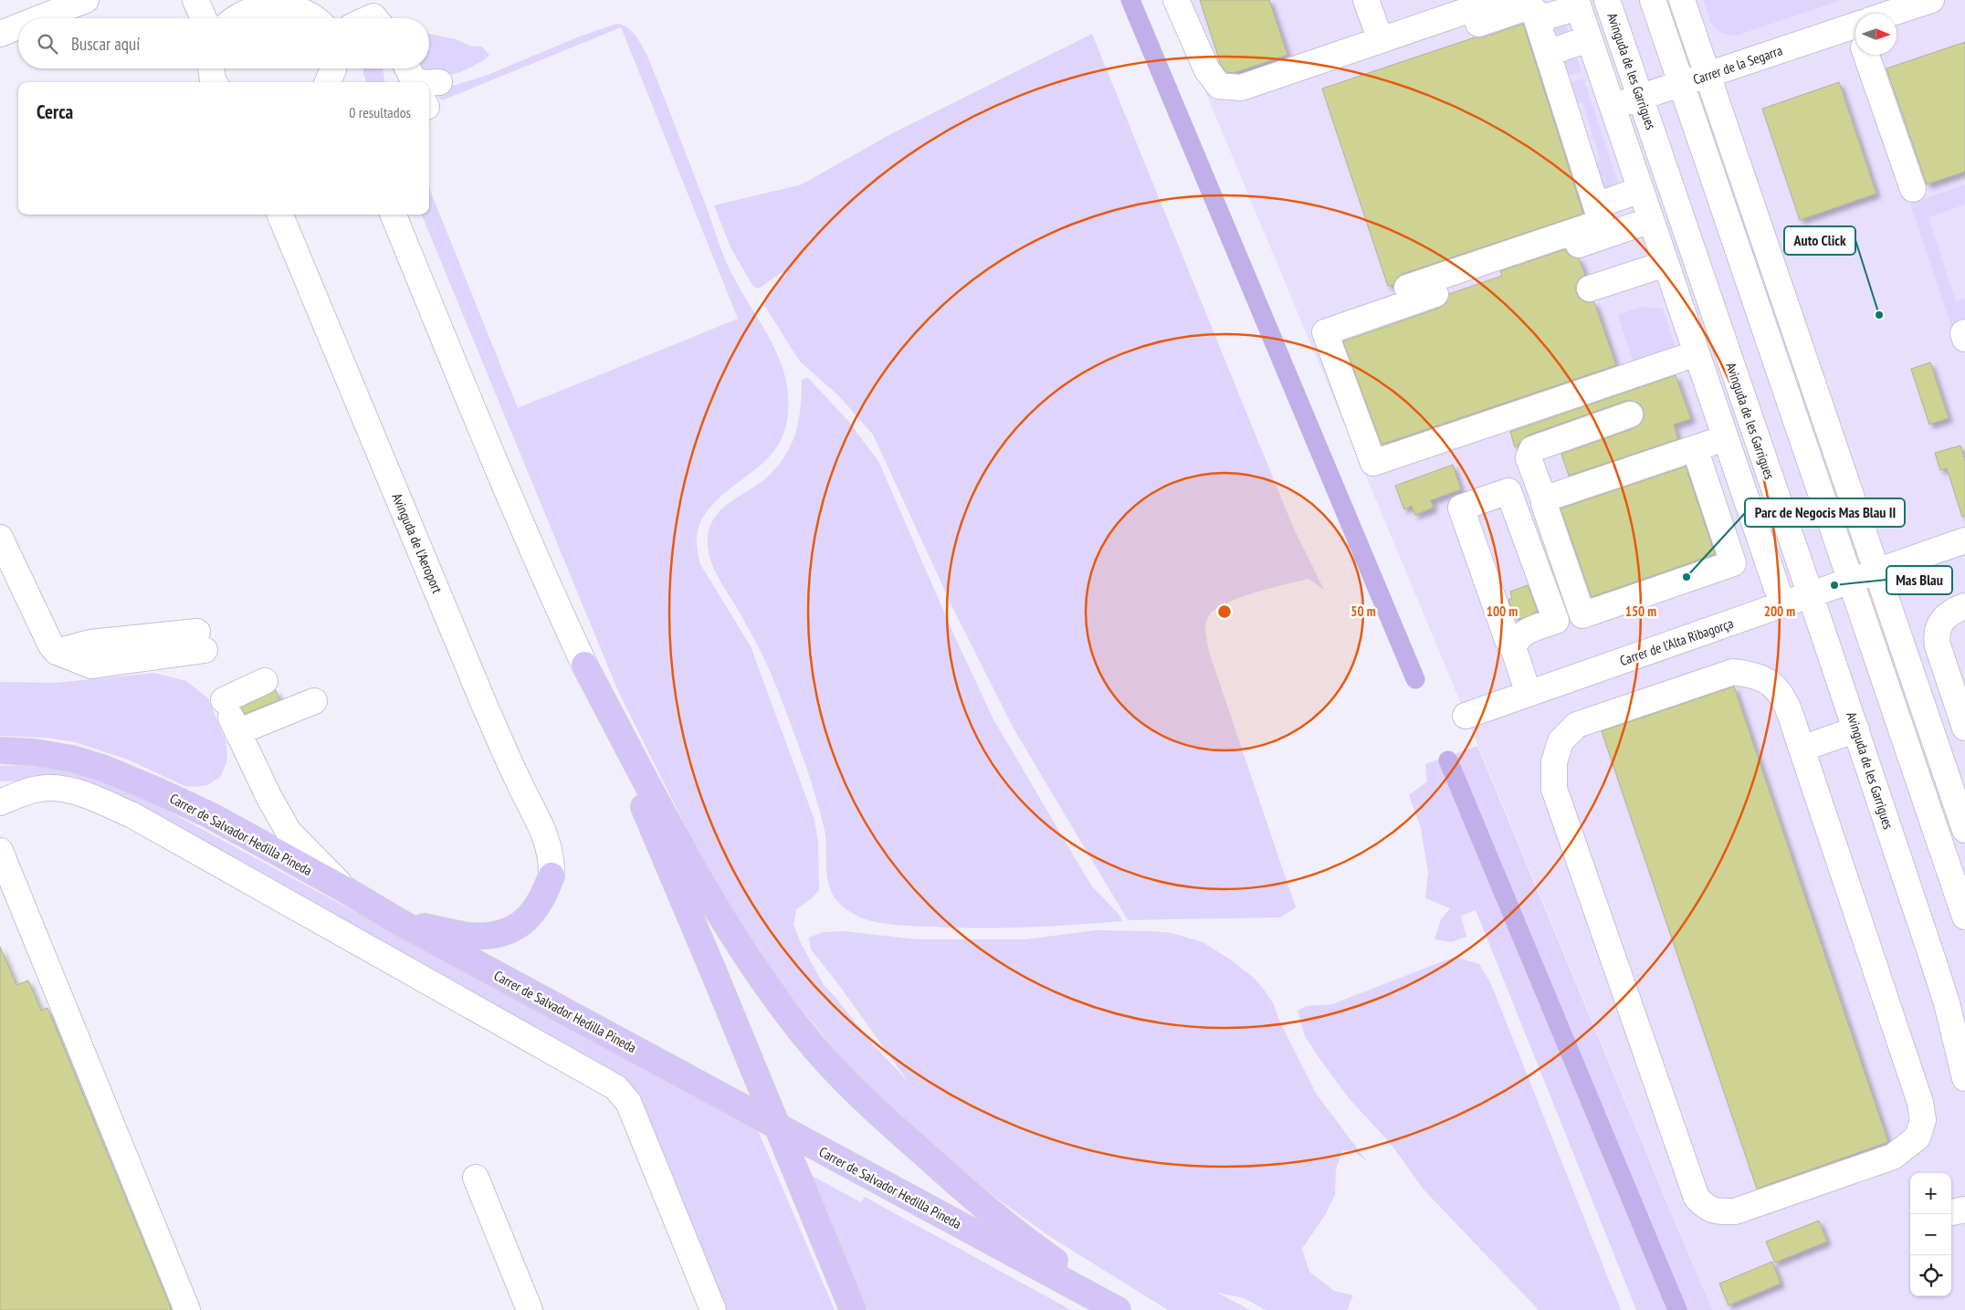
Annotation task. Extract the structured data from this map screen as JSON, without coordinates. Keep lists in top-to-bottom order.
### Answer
{
  "streets": {
    "main road": ["Carrer de Salvador Hedilla Pineda"],
    "street": [
      "Carrer de la Segarra",
      "Avinguda de les Garrigues",
      "Avinguda de l'Aeroport",
      "Carrer de l'Alta Ribagorça"
    ]
  },
  "crossings": [
    ["Carrer de la Segarra", "Avinguda de les Garrigues"],
    ["Avinguda de les Garrigues", "Carrer de l'Alta Ribagorça"]
  ],
  "places": ["Auto Click", "Parc de Negocis Mas Blau II", "Mas Blau"],
  "north": "right",
  "page": {
    "search": "Buscar aquí",
    "heading": ["Cerca", "0 resultados"],
    "map_buttons": ["+", "−"]
  },
  "rings": [
    "50 m",
    "100 m",
    "150 m",
    "200 m"
  ]
}
